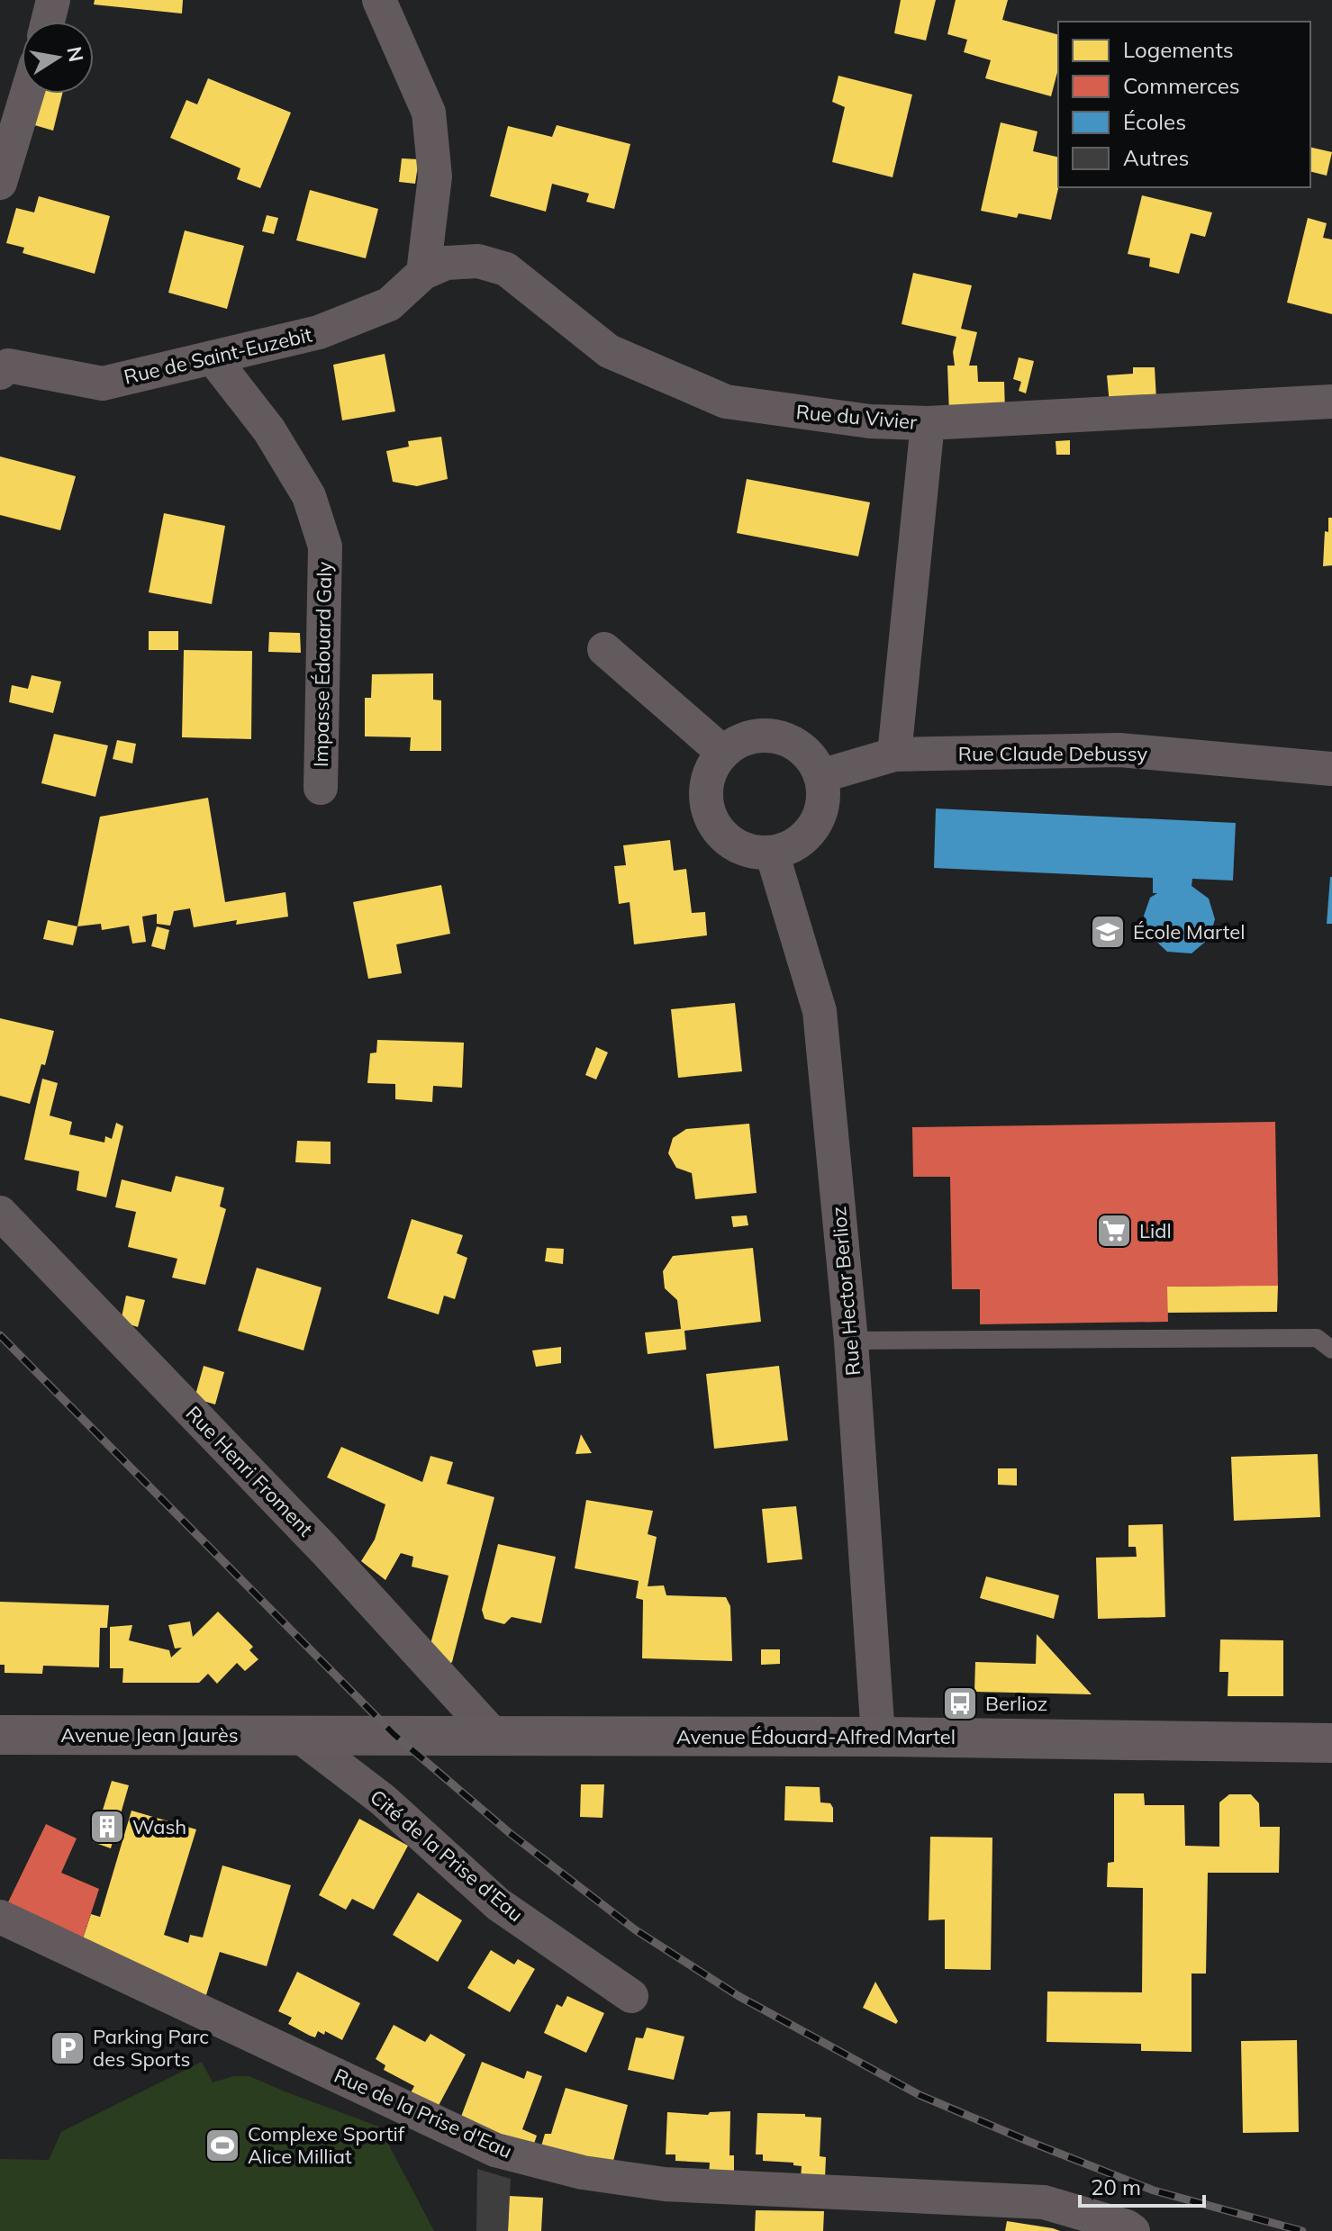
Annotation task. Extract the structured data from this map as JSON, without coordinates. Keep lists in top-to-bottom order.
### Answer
{
  "streets": {
    "main road": ["Avenue Jean Jaurès", "Avenue Édouard-Alfred Martel"],
    "street": [
      "Rue de Saint-Euzebit",
      "Rue du Vivier",
      "Impasse Édouard Galy",
      "Rue Claude Debussy",
      "Rue Hector Berlioz",
      "Rue Henri Froment",
      "Cité de la Prise d'Eau",
      "Rue de la Prise d'Eau"
    ]
  },
  "crossings": [
    ["Rue de Saint-Euzebit", "Rue du Vivier"],
    ["Rue de Saint-Euzebit", "Impasse Édouard Galy"],
    ["Rue Claude Debussy", "Rue Hector Berlioz"],
    ["Rue Hector Berlioz", "Avenue Édouard-Alfred Martel"],
    ["Rue Henri Froment", "Avenue Édouard-Alfred Martel"],
    ["Avenue Jean Jaurès", "Avenue Édouard-Alfred Martel"],
    ["Avenue Jean Jaurès", "Cité de la Prise d'Eau"],
    ["Avenue Édouard-Alfred Martel", "Cité de la Prise d'Eau"]
  ],
  "places": {
    "school or university": ["École Martel"],
    "supermarket": ["Lidl"],
    "bus stop": ["Berlioz"],
    "building": ["Wash"],
    "parking": ["Parking Parc des Sports"],
    "sports": ["Complexe Sportif Alice Milliat"]
  },
  "legend": [
    "Logements",
    "Commerces",
    "Écoles",
    "Autres"
  ],
  "scale_bar": "20 m",
  "north": "right"
}
